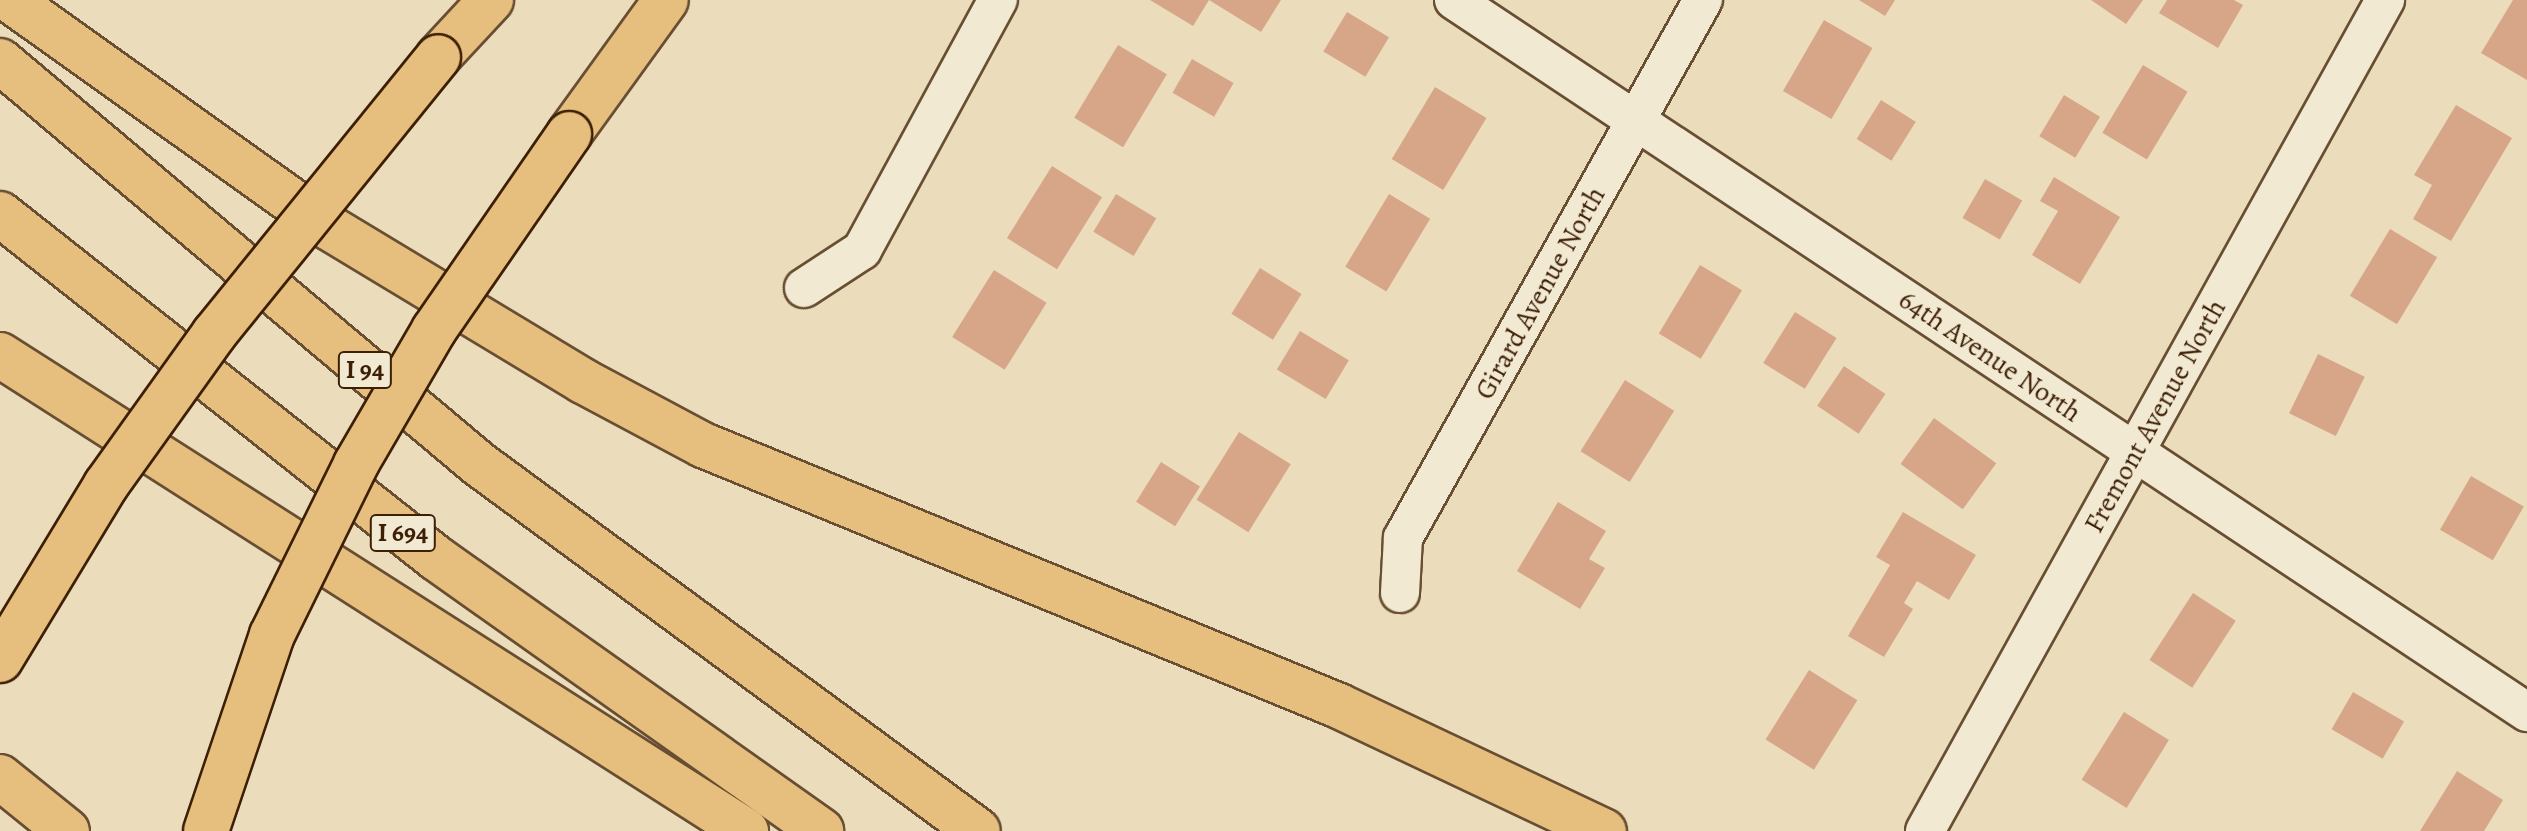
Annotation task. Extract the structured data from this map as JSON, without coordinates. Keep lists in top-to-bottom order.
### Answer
{
  "streets": {
    "highway": ["I 94", "I 694"],
    "street": ["Girard Avenue North", "64th Avenue North", "Fremont Avenue North"]
  },
  "crossings": [
    ["Girard Avenue North", "64th Avenue North"],
    ["64th Avenue North", "Fremont Avenue North"]
  ]
}
